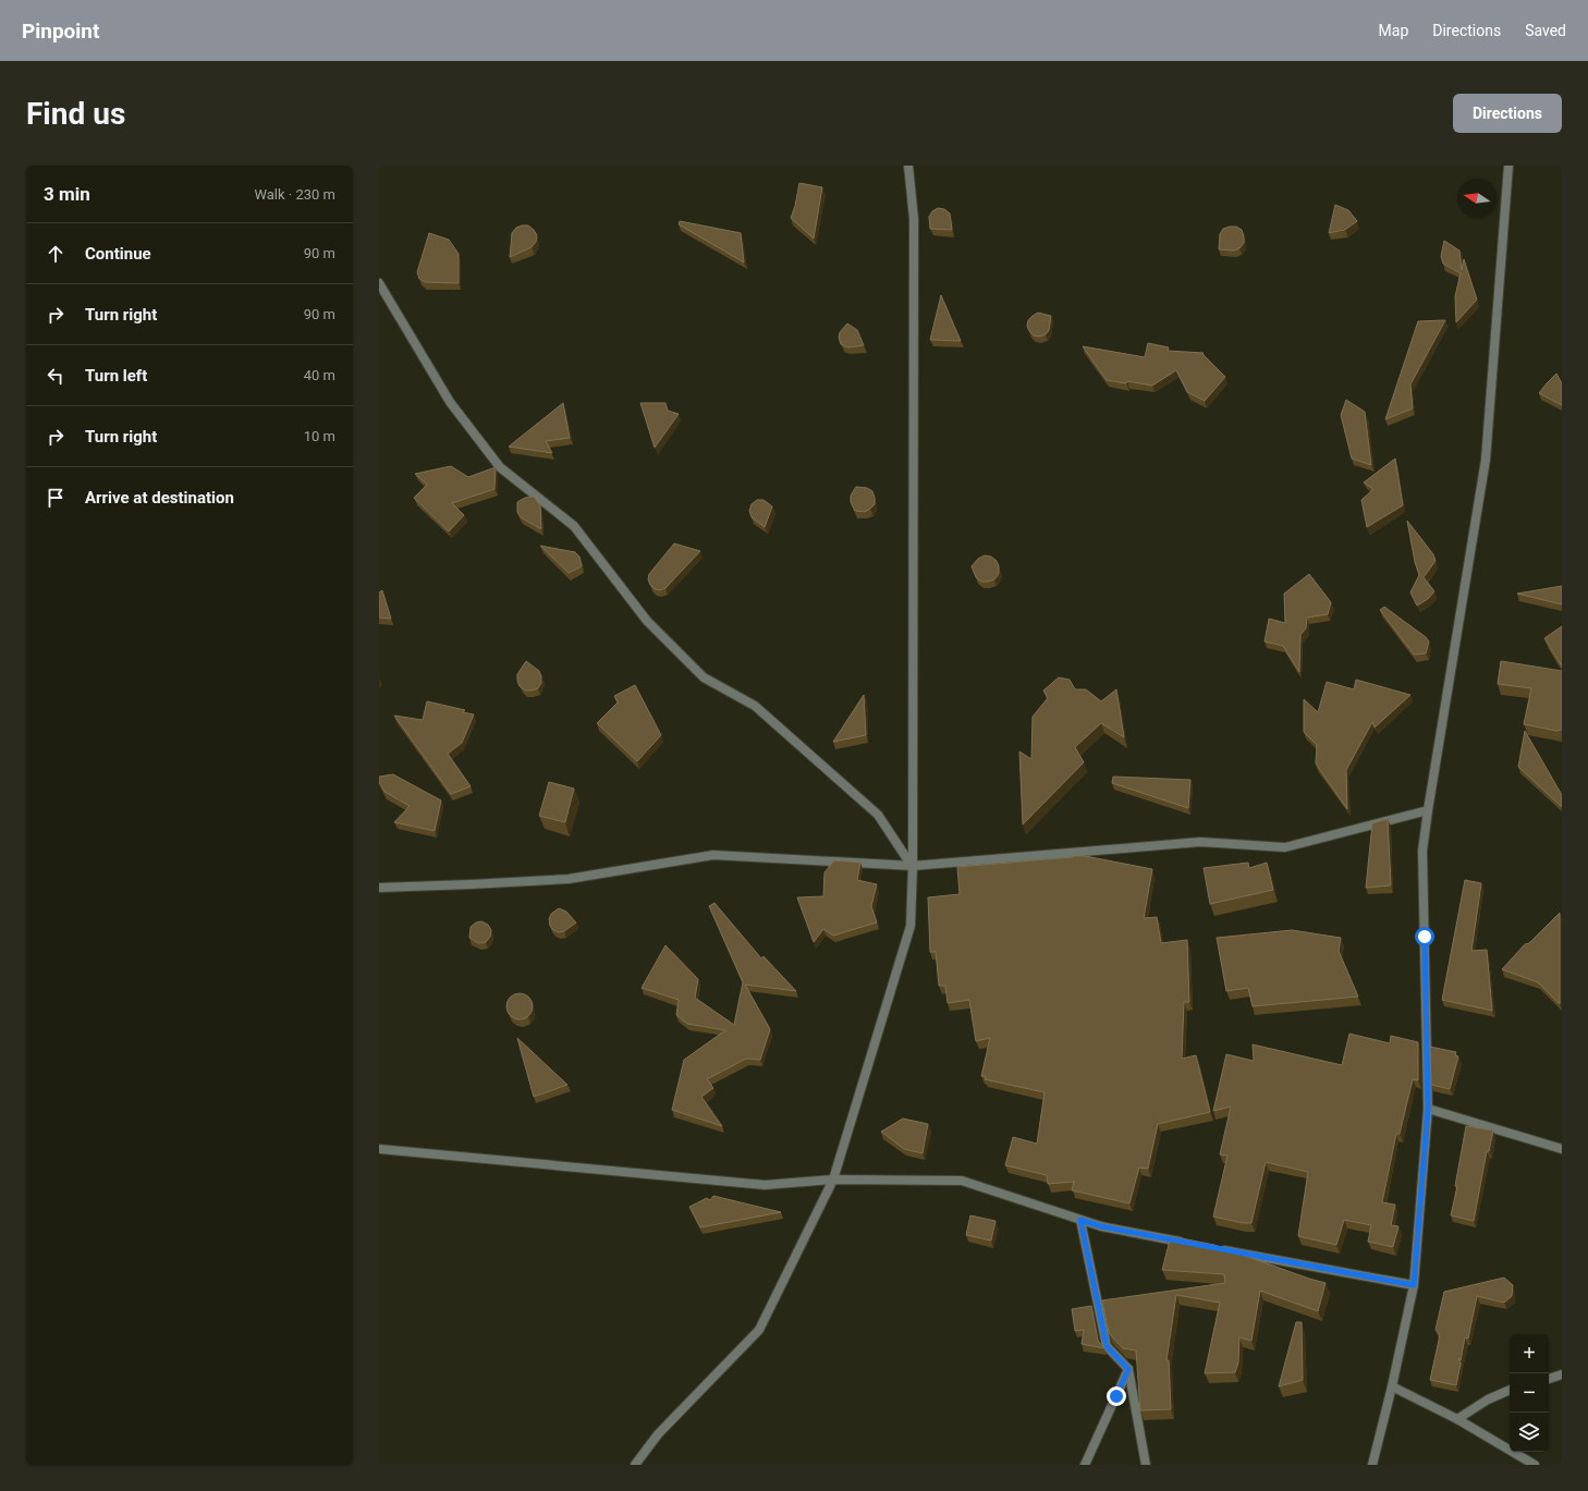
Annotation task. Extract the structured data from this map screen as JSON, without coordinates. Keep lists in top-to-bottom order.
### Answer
{
  "north": "left",
  "page": {
    "header": "Pinpoint",
    "nav": ["Map", "Directions", "Saved"],
    "buttons": "Directions",
    "title": "Find us",
    "heading": ["3 min", "Walk · 230 m"],
    "list": [
      ["Continue", "90 m"],
      ["Turn right", "90 m"],
      ["Turn left", "40 m"],
      ["Turn right", "10 m"],
      "Arrive at destination"
    ],
    "map_buttons": ["+", "−"]
  }
}
